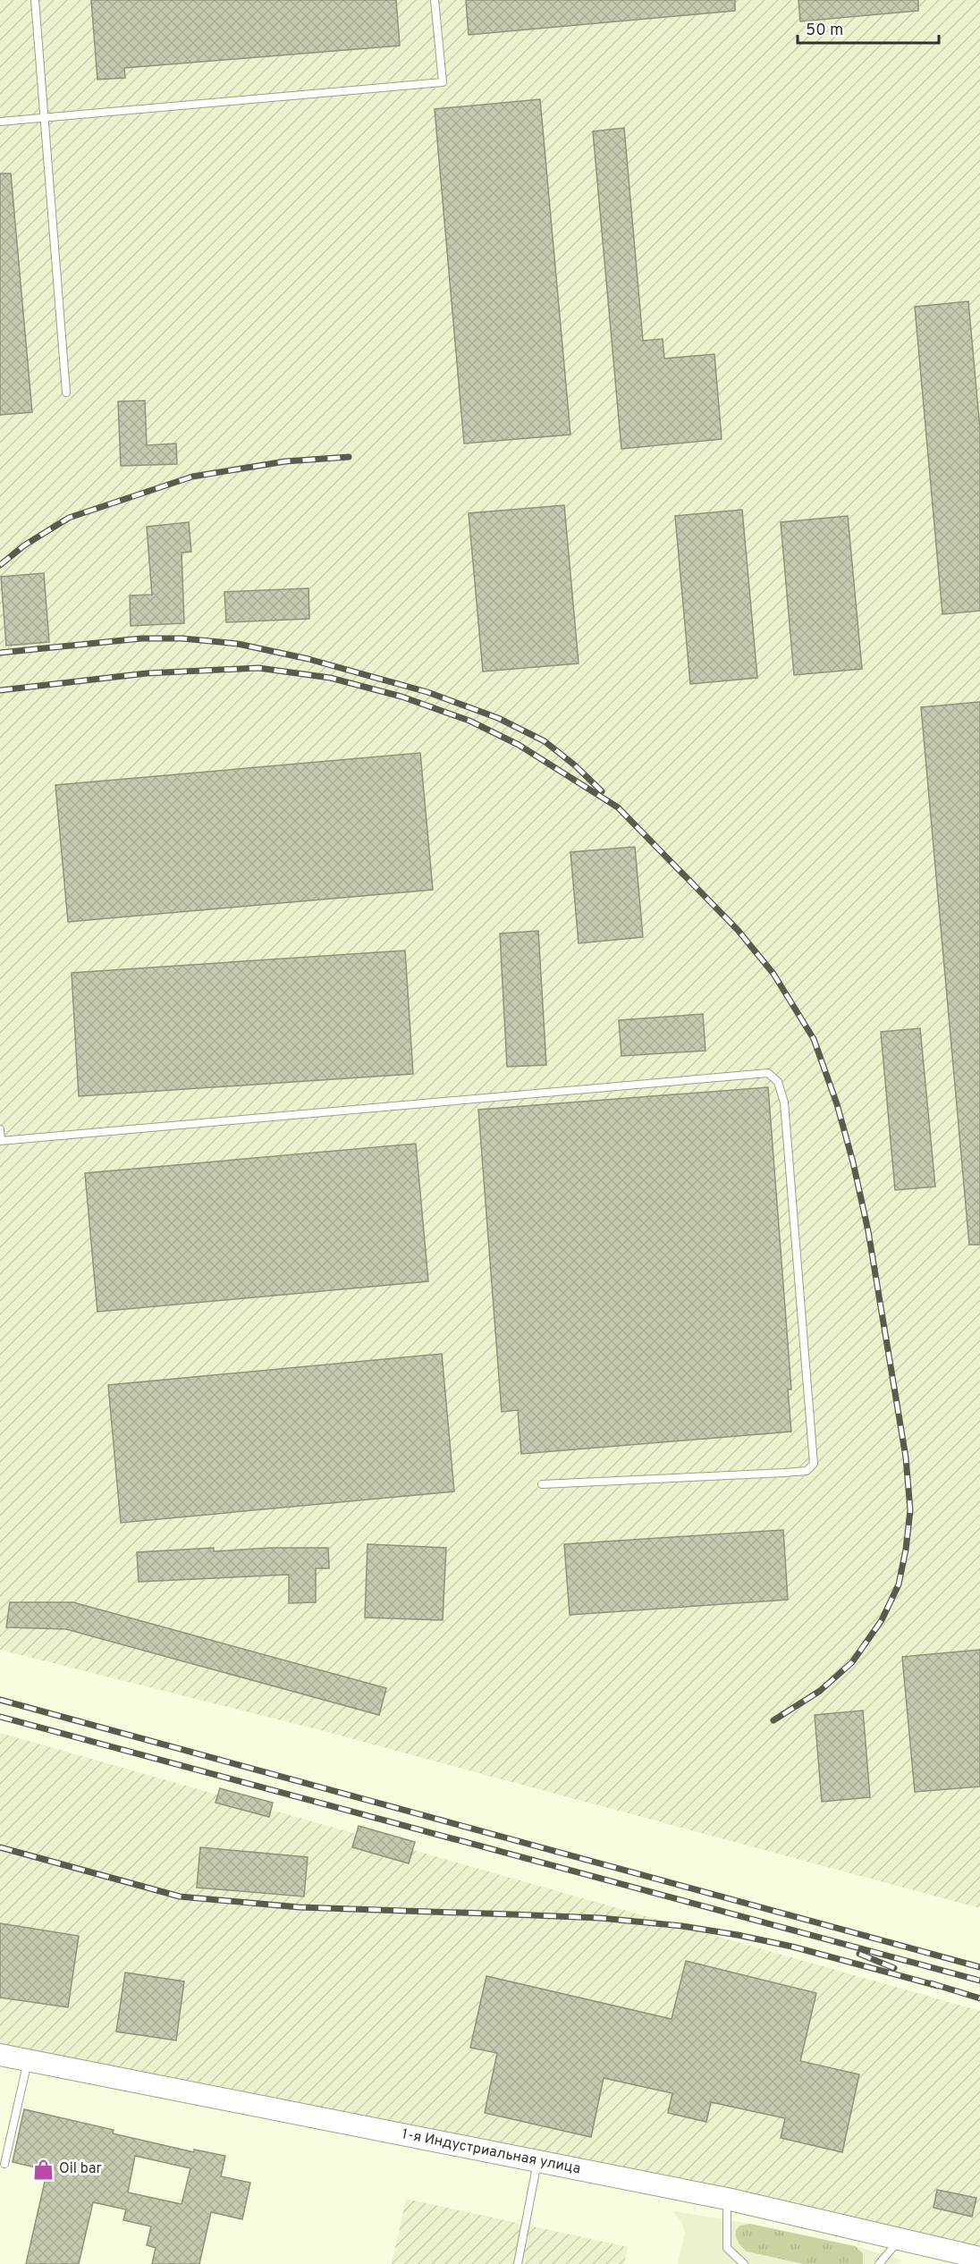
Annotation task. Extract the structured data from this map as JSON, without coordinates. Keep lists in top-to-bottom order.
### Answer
{
  "streets": {
    "main road": ["1-я Индустриальная улица"]
  },
  "places": {
    "shop": ["Oil bar"]
  },
  "scale_bar": "50 m"
}
